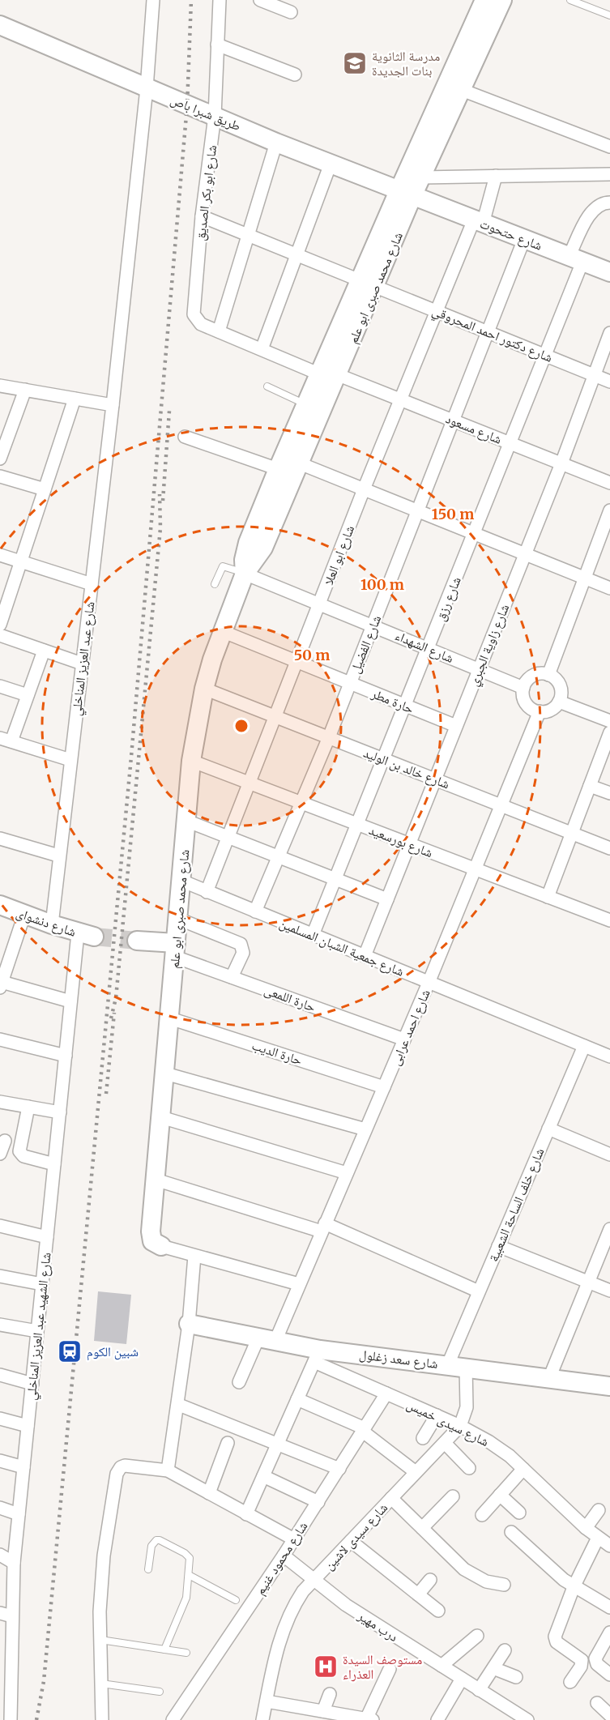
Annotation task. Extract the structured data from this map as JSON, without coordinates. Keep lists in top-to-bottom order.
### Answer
{
  "streets": {
    "street": [
      "طريق شبرا باص",
      "شارع ابو بكر الصديق",
      "شارع حتحوت",
      "شارع محمد صبرى ابو علم",
      "شارع دكتور احمد المحروقي",
      "شارع مسعود",
      "شارع ابو العلا",
      "شارع رزق",
      "شارع الفضيل",
      "شارع زاوية الجبري",
      "شارع الشهداء",
      "شارع عبد العزيز المناخلي",
      "حارة مطر",
      "شارع خالد بن الوليد",
      "شارع بورسعيد",
      "شارع دنشواى",
      "شارع جمعية الشبان المسلمين",
      "حارة اللمعى",
      "شارع احمد عرابى",
      "حارة الديب",
      "شارع خلف الساحة الشعبية",
      "شارع الشهيد عبد العزيز المناخلي",
      "شارع سعد زغلول",
      "شارع سيدى خميس",
      "شارع سيدى لاشين",
      "شارع محمود غنيم",
      "درب مهير"
    ]
  },
  "crossings": [
    ["طريق شبرا باص", "شارع ابو بكر الصديق"],
    ["طريق شبرا باص", "شارع حتحوت"],
    ["طريق شبرا باص", "شارع محمد صبرى ابو علم"],
    ["طريق شبرا باص", "شارع عبد العزيز المناخلي"],
    ["شارع ابو بكر الصديق", "شارع دكتور احمد المحروقي"],
    ["شارع حتحوت", "شارع محمد صبرى ابو علم"],
    ["شارع حتحوت", "شارع ابو العلا"],
    ["شارع حتحوت", "شارع رزق"],
    ["شارع حتحوت", "شارع الفضيل"],
    ["شارع محمد صبرى ابو علم", "شارع دكتور احمد المحروقي"],
    ["شارع محمد صبرى ابو علم", "شارع مسعود"],
    ["شارع محمد صبرى ابو علم", "شارع الشهداء"],
    ["شارع محمد صبرى ابو علم", "حارة مطر"],
    ["شارع محمد صبرى ابو علم", "شارع خالد بن الوليد"],
    ["شارع محمد صبرى ابو علم", "شارع بورسعيد"],
    ["شارع محمد صبرى ابو علم", "شارع جمعية الشبان المسلمين"],
    ["شارع محمد صبرى ابو علم", "حارة اللمعى"],
    ["شارع محمد صبرى ابو علم", "حارة الديب"],
    ["شارع دكتور احمد المحروقي", "شارع ابو العلا"],
    ["شارع دكتور احمد المحروقي", "شارع رزق"],
    ["شارع دكتور احمد المحروقي", "شارع الفضيل"],
    ["شارع دكتور احمد المحروقي", "شارع زاوية الجبري"],
    ["شارع مسعود", "شارع ابو العلا"],
    ["شارع مسعود", "شارع رزق"],
    ["شارع مسعود", "شارع الفضيل"],
    ["شارع مسعود", "شارع زاوية الجبري"],
    ["شارع ابو العلا", "شارع الشهداء"],
    ["شارع ابو العلا", "حارة مطر"],
    ["شارع ابو العلا", "شارع خالد بن الوليد"],
    ["شارع ابو العلا", "شارع بورسعيد"],
    ["شارع ابو العلا", "شارع جمعية الشبان المسلمين"],
    ["شارع رزق", "شارع الشهداء"],
    ["شارع رزق", "حارة مطر"],
    ["شارع رزق", "شارع خالد بن الوليد"],
    ["شارع رزق", "شارع بورسعيد"],
    ["شارع رزق", "شارع جمعية الشبان المسلمين"],
    ["شارع الفضيل", "شارع الشهداء"],
    ["شارع الفضيل", "حارة مطر"],
    ["شارع الفضيل", "شارع خالد بن الوليد"],
    ["شارع الفضيل", "شارع بورسعيد"],
    ["شارع الفضيل", "شارع جمعية الشبان المسلمين"],
    ["شارع زاوية الجبري", "شارع الشهداء"],
    ["شارع زاوية الجبري", "حارة مطر"],
    ["شارع زاوية الجبري", "شارع خالد بن الوليد"],
    ["شارع زاوية الجبري", "شارع بورسعيد"],
    ["شارع زاوية الجبري", "شارع جمعية الشبان المسلمين"],
    ["شارع الشهداء", "شارع احمد عرابى"],
    ["شارع عبد العزيز المناخلي", "شارع دنشواى"],
    ["شارع خالد بن الوليد", "شارع احمد عرابى"],
    ["شارع بورسعيد", "شارع احمد عرابى"],
    ["شارع دنشواى", "شارع الشهيد عبد العزيز المناخلي"],
    ["شارع جمعية الشبان المسلمين", "شارع احمد عرابى"],
    ["شارع جمعية الشبان المسلمين", "شارع خلف الساحة الشعبية"],
    ["حارة اللمعى", "شارع احمد عرابى"],
    ["شارع احمد عرابى", "حارة الديب"],
    ["شارع احمد عرابى", "شارع سعد زغلول"],
    ["شارع خلف الساحة الشعبية", "شارع سعد زغلول"],
    ["شارع خلف الساحة الشعبية", "شارع سيدى لاشين"],
    ["شارع سعد زغلول", "شارع سيدى خميس"],
    ["شارع سعد زغلول", "شارع سيدى لاشين"],
    ["شارع سيدى خميس", "شارع سيدى لاشين"],
    ["شارع سيدى خميس", "شارع محمود غنيم"],
    ["شارع سيدى لاشين", "درب مهير"],
    ["شارع محمود غنيم", "درب مهير"]
  ],
  "places": {
    "school or university": ["مدرسة الثانوية بنات الجديدة"],
    "station": ["شبين الكوم"],
    "hospital": ["مستوصف السيدة العذراء"]
  },
  "rings": ["150 m", "100 m", "50 m"]
}
